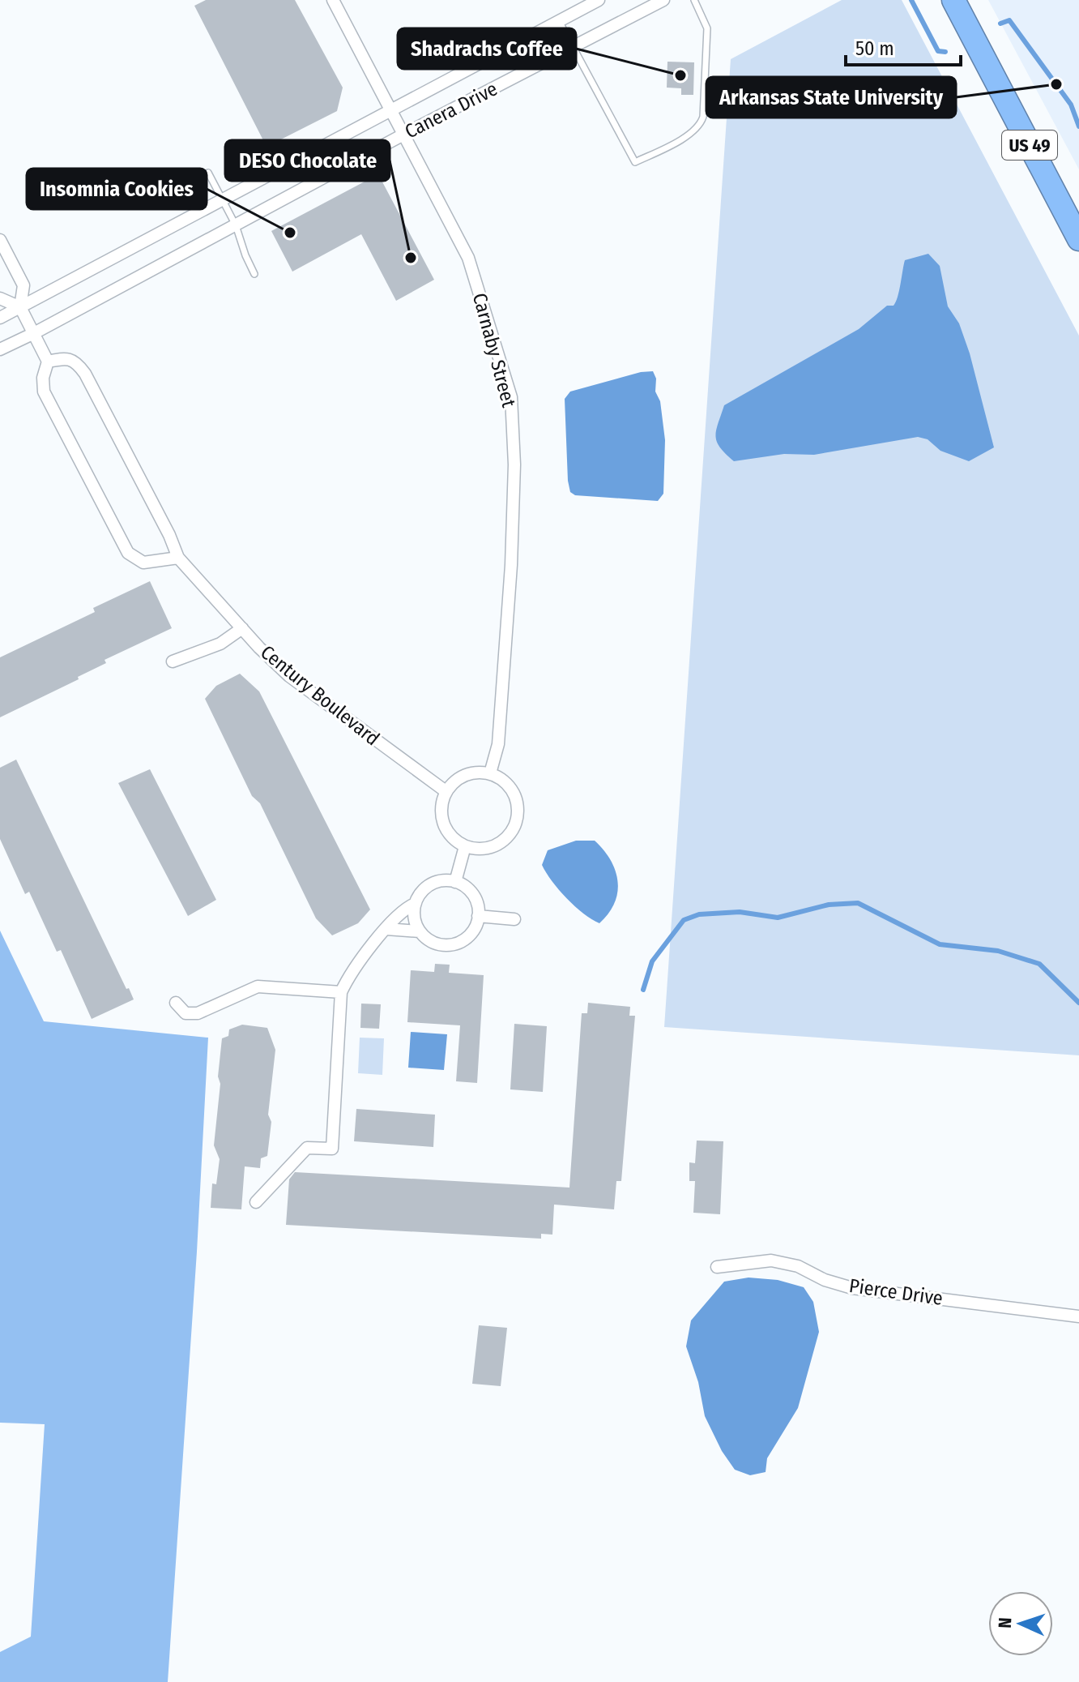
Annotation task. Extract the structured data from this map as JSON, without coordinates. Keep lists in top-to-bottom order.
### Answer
{
  "streets": {
    "highway": ["US 49"],
    "street": [
      "Canera Drive",
      "Carnaby Street",
      "Century Boulevard",
      "Pierce Drive"
    ]
  },
  "crossings": [
    ["Canera Drive", "Carnaby Street"],
    ["Carnaby Street", "Century Boulevard"]
  ],
  "places": [
    "Shadrachs Coffee",
    "Arkansas State University",
    "Insomnia Cookies",
    "DESO Chocolate"
  ],
  "scale_bar": "50 m",
  "north": "left"
}
